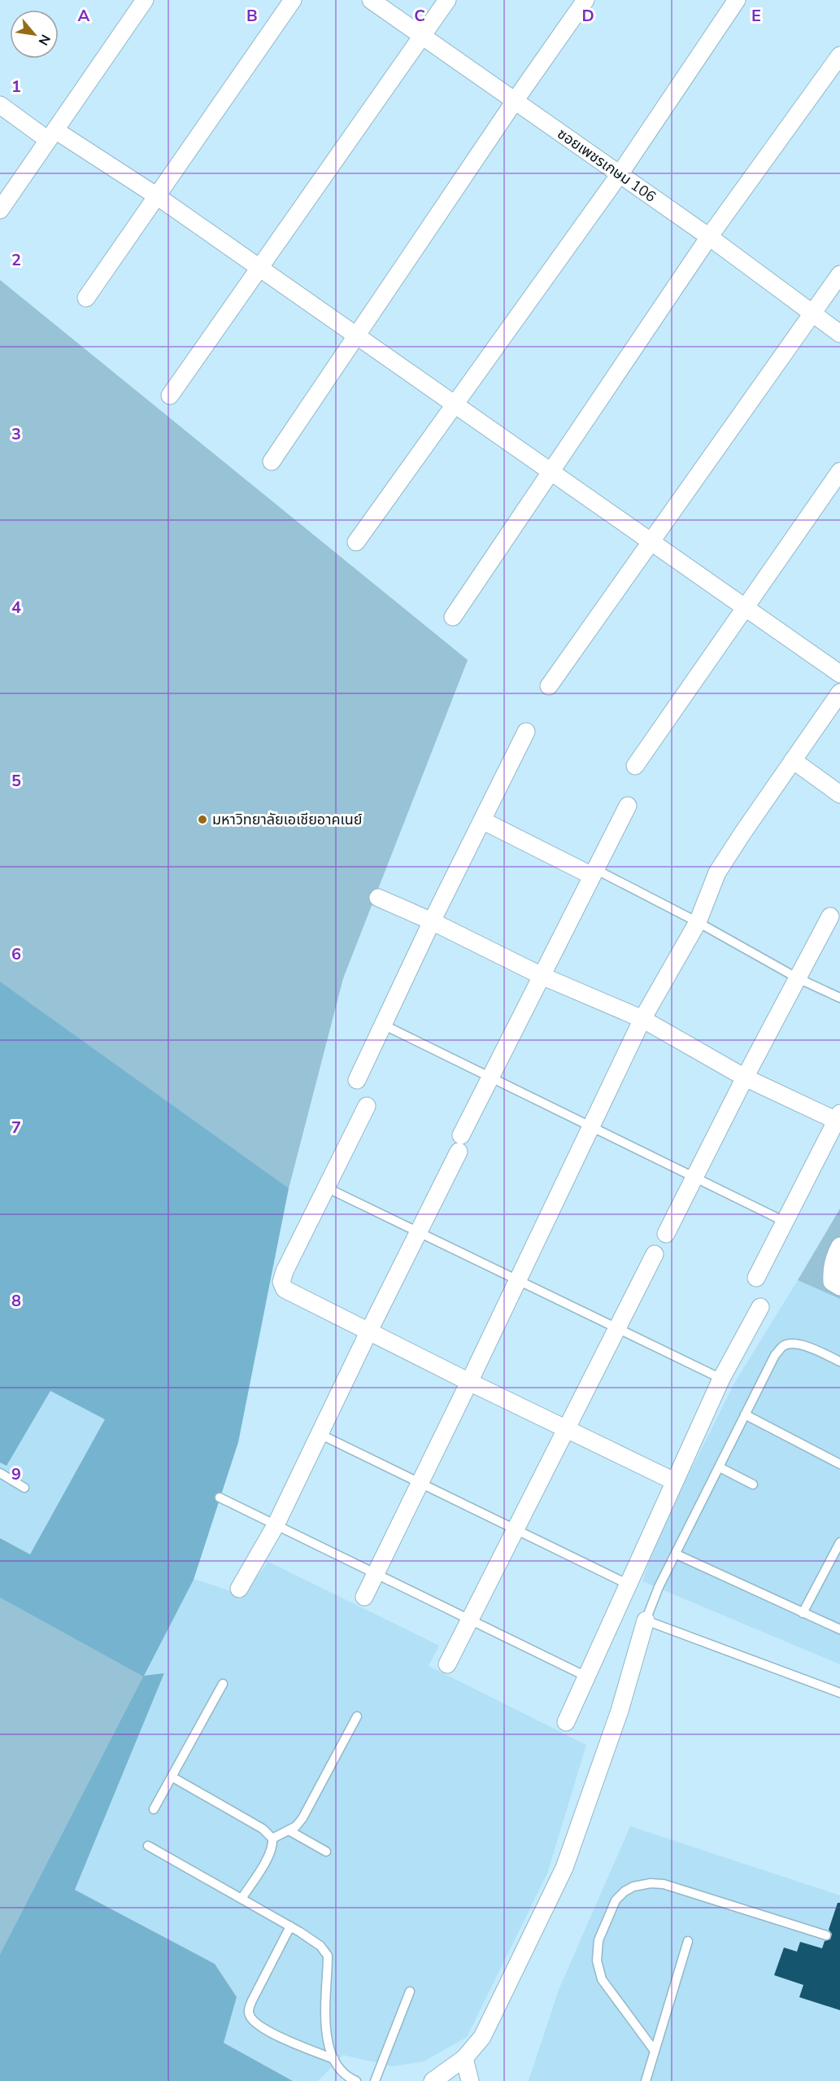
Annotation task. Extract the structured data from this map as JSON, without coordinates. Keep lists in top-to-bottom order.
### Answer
{
  "streets": {
    "street": ["ซอยเพชรเกษม 106"]
  },
  "places": ["มหาวิทยาลัยเอเชียอาคเนย์"],
  "north": "bottom right",
  "grid": {
    "columns": [
      "A",
      "B",
      "C",
      "D",
      "E"
    ],
    "rows": [
      "1",
      "2",
      "3",
      "4",
      "5",
      "6",
      "7",
      "8",
      "9"
    ]
  }
}
